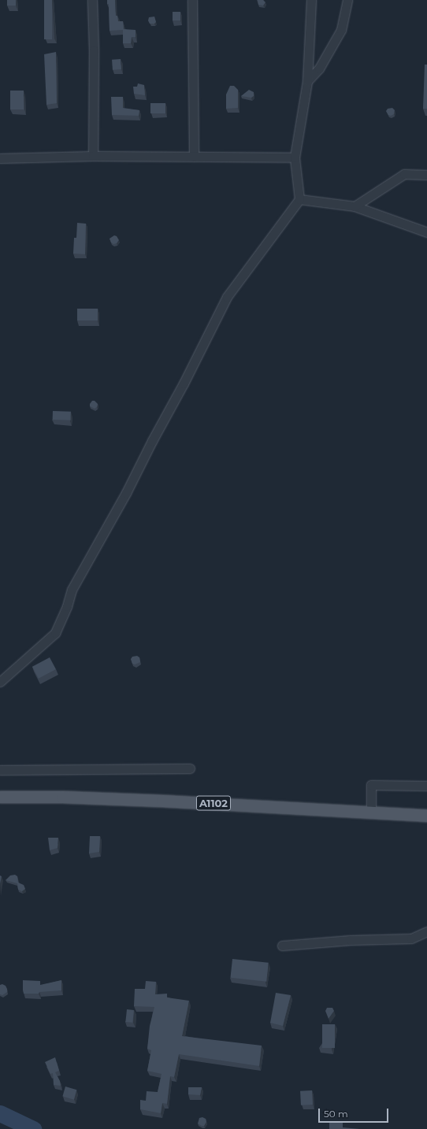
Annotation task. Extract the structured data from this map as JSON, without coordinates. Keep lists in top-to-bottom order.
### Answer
{
  "streets": {
    "main road": ["A1102"]
  },
  "scale_bar": "50 m"
}
